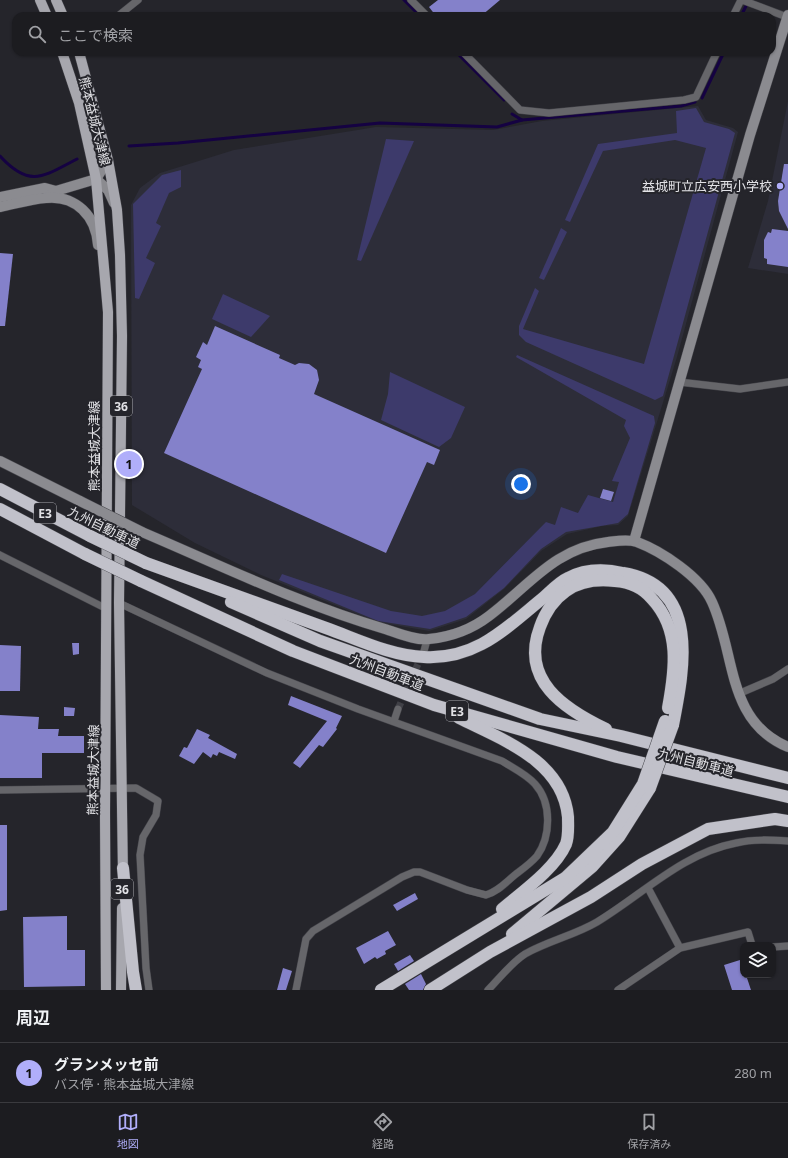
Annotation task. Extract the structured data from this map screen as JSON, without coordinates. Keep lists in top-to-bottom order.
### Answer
{
  "streets": {
    "highway": ["E3", "九州自動車道"],
    "main road": ["熊本益城大津線", "36"]
  },
  "places": ["益城町立広安西小学校"],
  "page": {
    "search": "ここで検索",
    "pins": "1",
    "heading": "周辺",
    "list": [
      {
        "mark": "1",
        "name": "グランメッセ前",
        "note": "バス停 · 熊本益城大津線",
        "value": "280 m"
      }
    ],
    "nav": ["地図", "経路", "保存済み"]
  }
}
